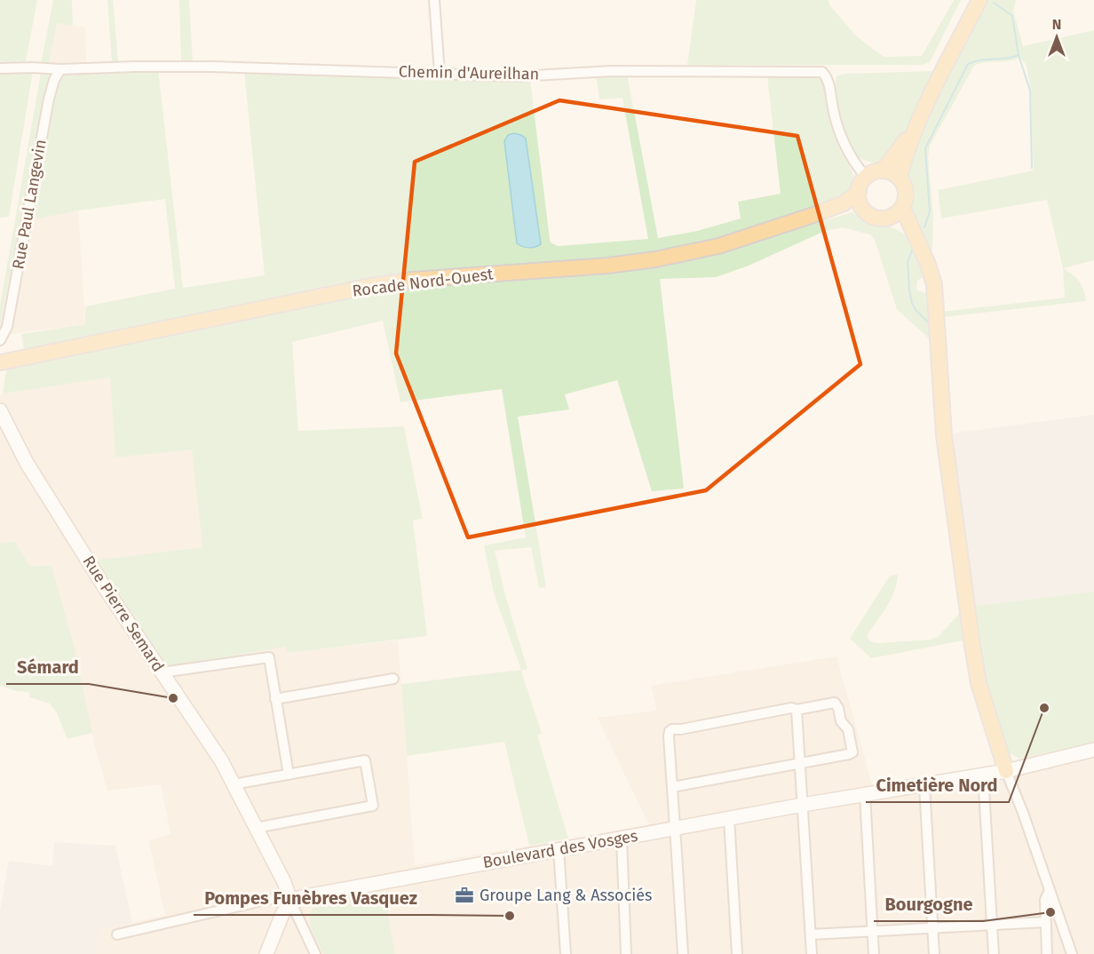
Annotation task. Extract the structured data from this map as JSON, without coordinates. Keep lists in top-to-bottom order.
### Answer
{
  "streets": {
    "main road": ["Rocade Nord-Ouest", "Rue Pierre Semard", "Boulevard des Vosges"],
    "street": ["Chemin d'Aureilhan", "Rue Paul Langevin"]
  },
  "crossings": [
    ["Chemin d'Aureilhan", "Rue Paul Langevin"],
    ["Chemin d'Aureilhan", "Rocade Nord-Ouest"],
    ["Rue Pierre Semard", "Boulevard des Vosges"]
  ],
  "places": {
    "other": [
      "Sémard",
      "Cimetière Nord",
      "Bourgogne",
      "Pompes Funèbres Vasquez"
    ],
    "office": ["Groupe Lang & Associés"]
  },
  "north": "top"
}
